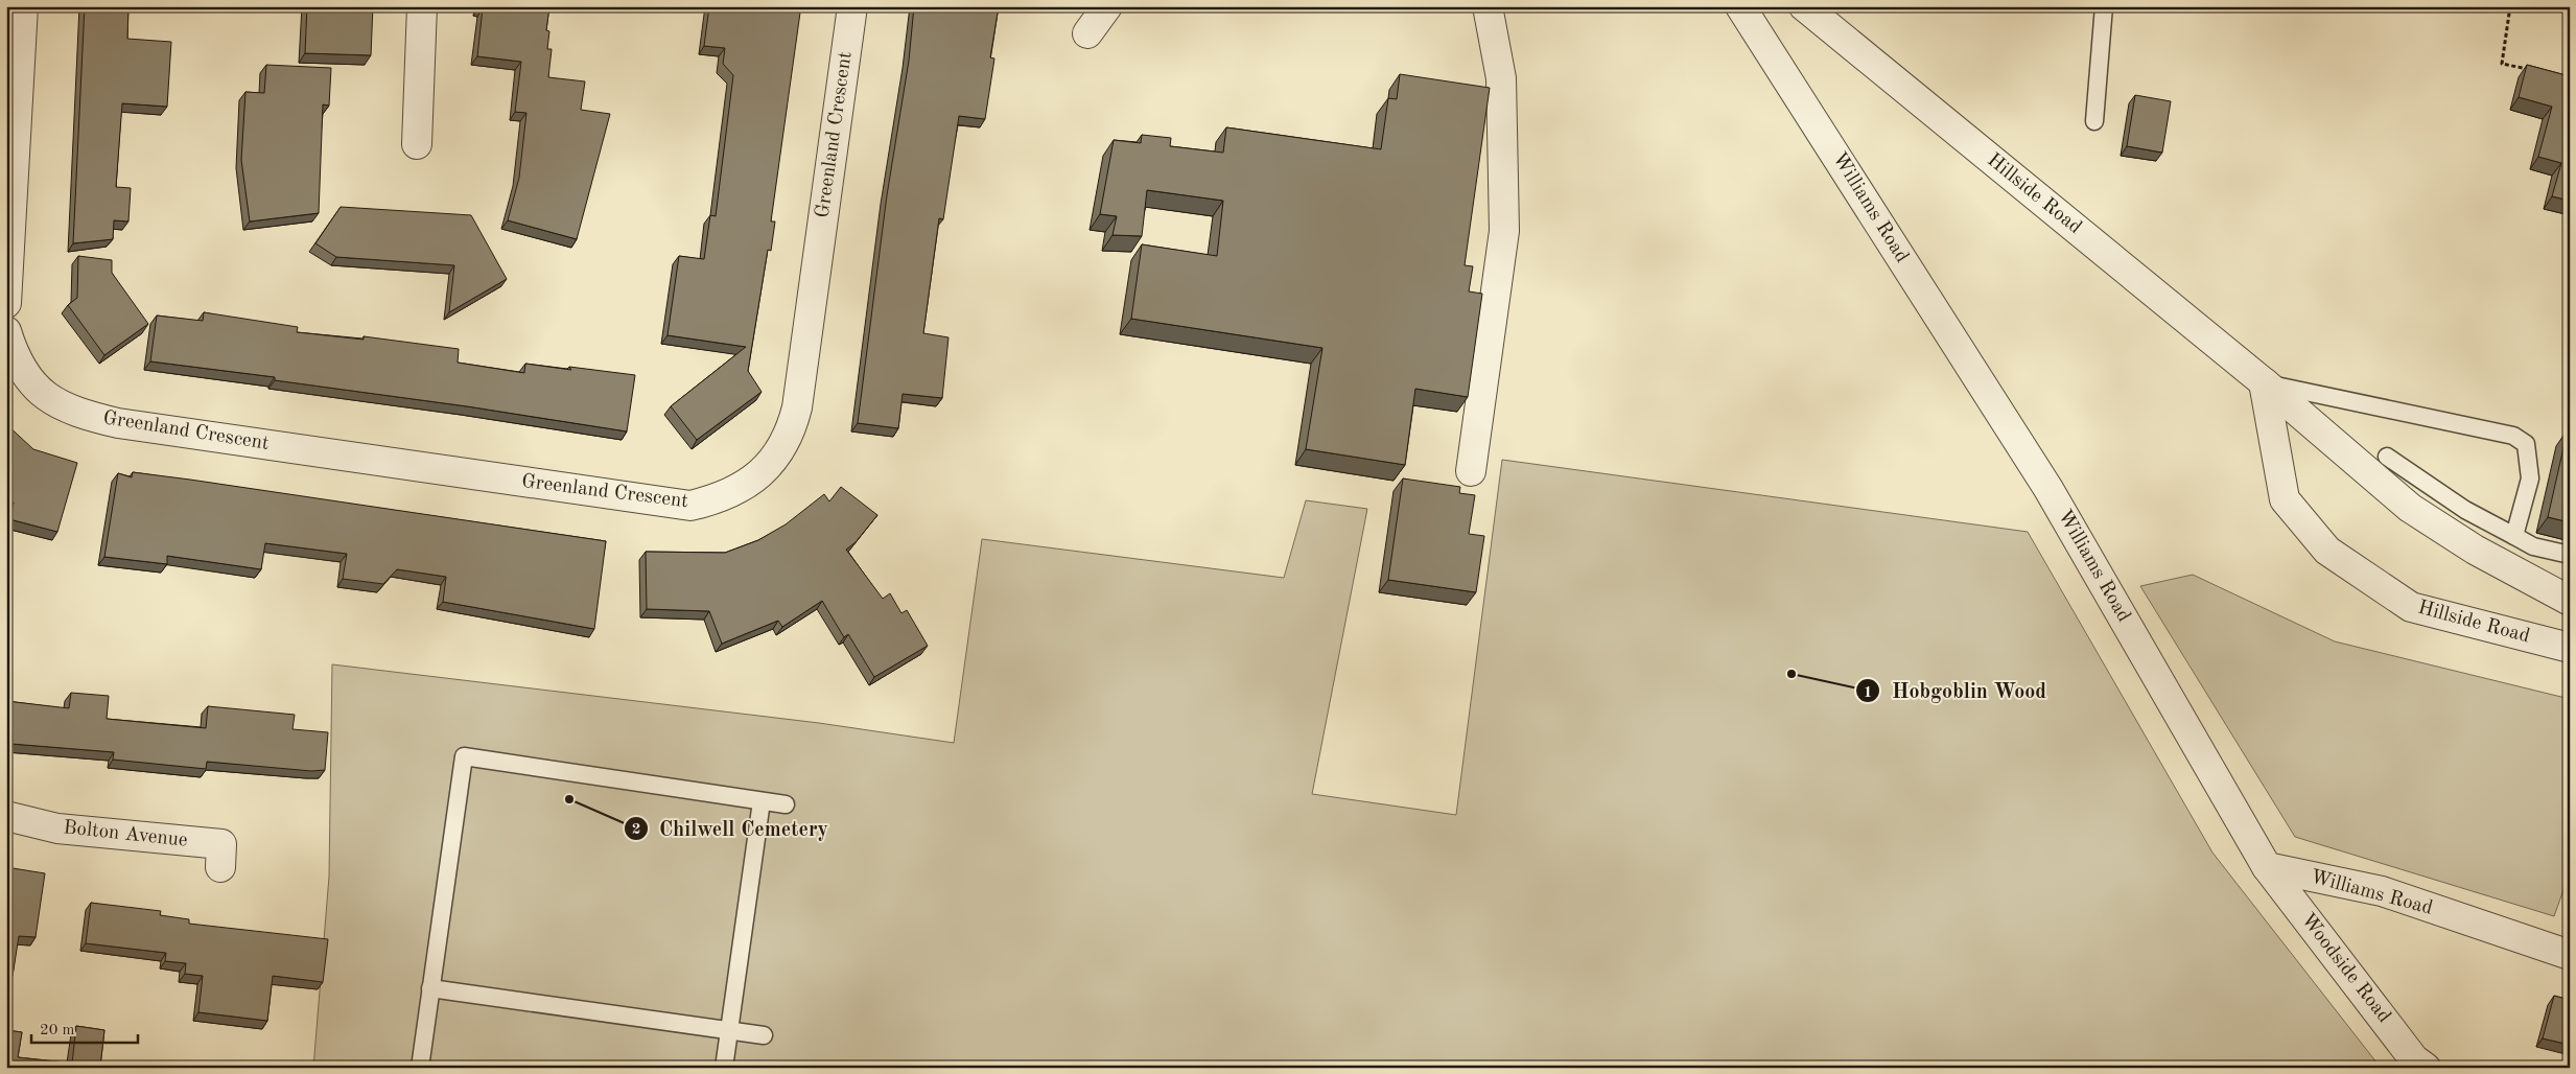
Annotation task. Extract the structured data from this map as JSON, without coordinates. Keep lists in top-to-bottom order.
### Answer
{
  "streets": {
    "street": [
      "Greenland Crescent",
      "Hillside Road",
      "Williams Road",
      "Bolton Avenue",
      "Woodside Road"
    ]
  },
  "crossings": [
    ["Williams Road", "Woodside Road"]
  ],
  "places": ["Hobgoblin Wood", "Chilwell Cemetery"],
  "scale_bar": "20 m"
}
